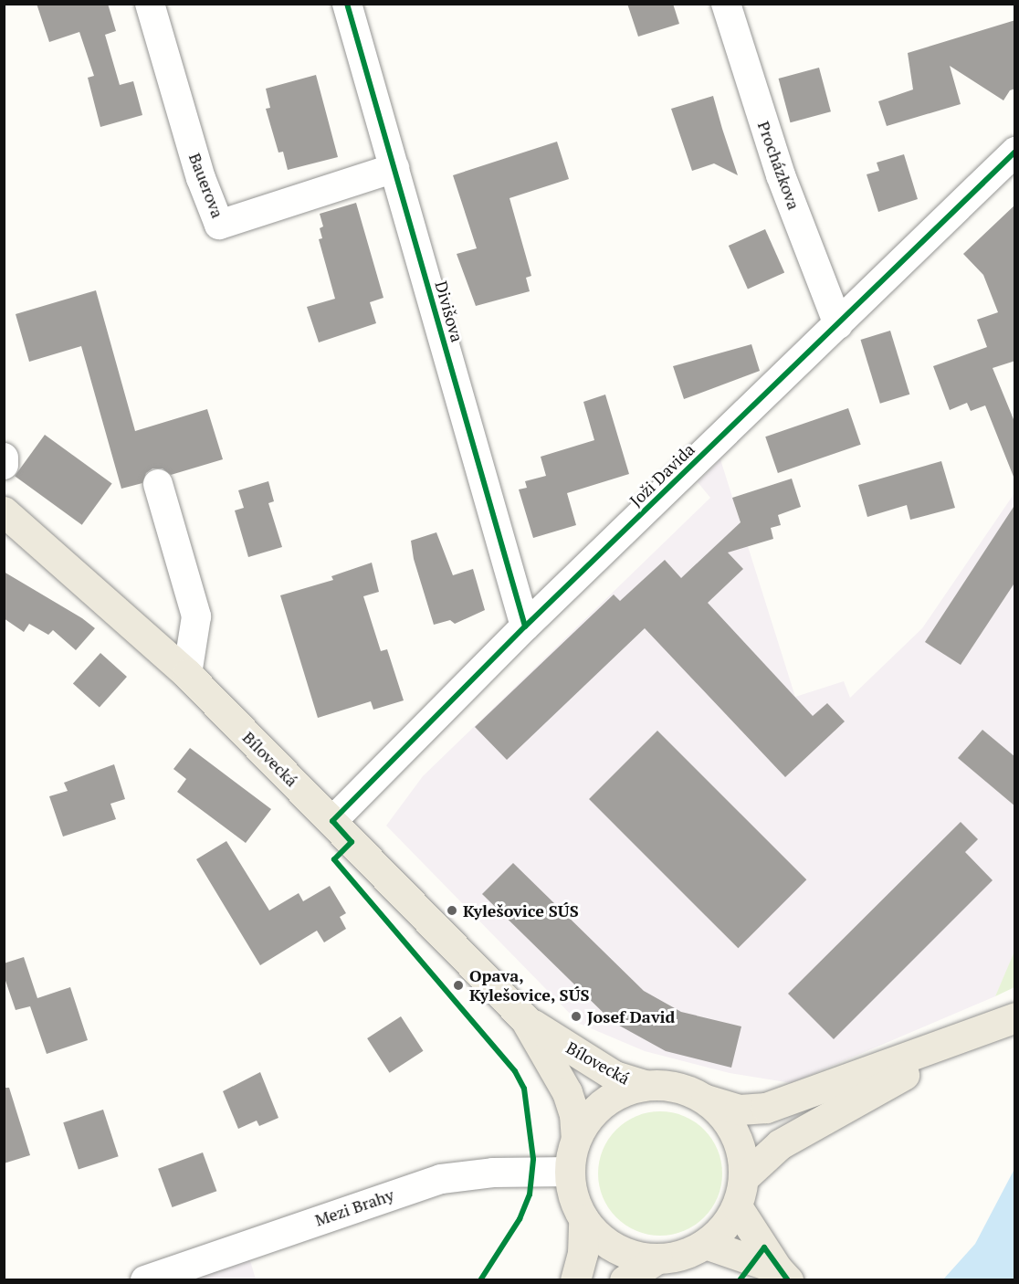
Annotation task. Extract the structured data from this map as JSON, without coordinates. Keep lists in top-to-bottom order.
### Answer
{
  "streets": {
    "main road": ["Bílovecká"],
    "street": [
      "Procházkova",
      "Bauerova",
      "Divišova",
      "Joži Davida",
      "Mezi Brahy"
    ]
  },
  "crossings": [
    ["Procházkova", "Joži Davida"],
    ["Bauerova", "Divišova"],
    ["Divišova", "Joži Davida"],
    ["Joži Davida", "Bílovecká"],
    ["Bílovecká", "Mezi Brahy"]
  ],
  "places": ["Kylešovice SÚS", "Opava, Kylešovice, SÚS", "Josef David"]
}
